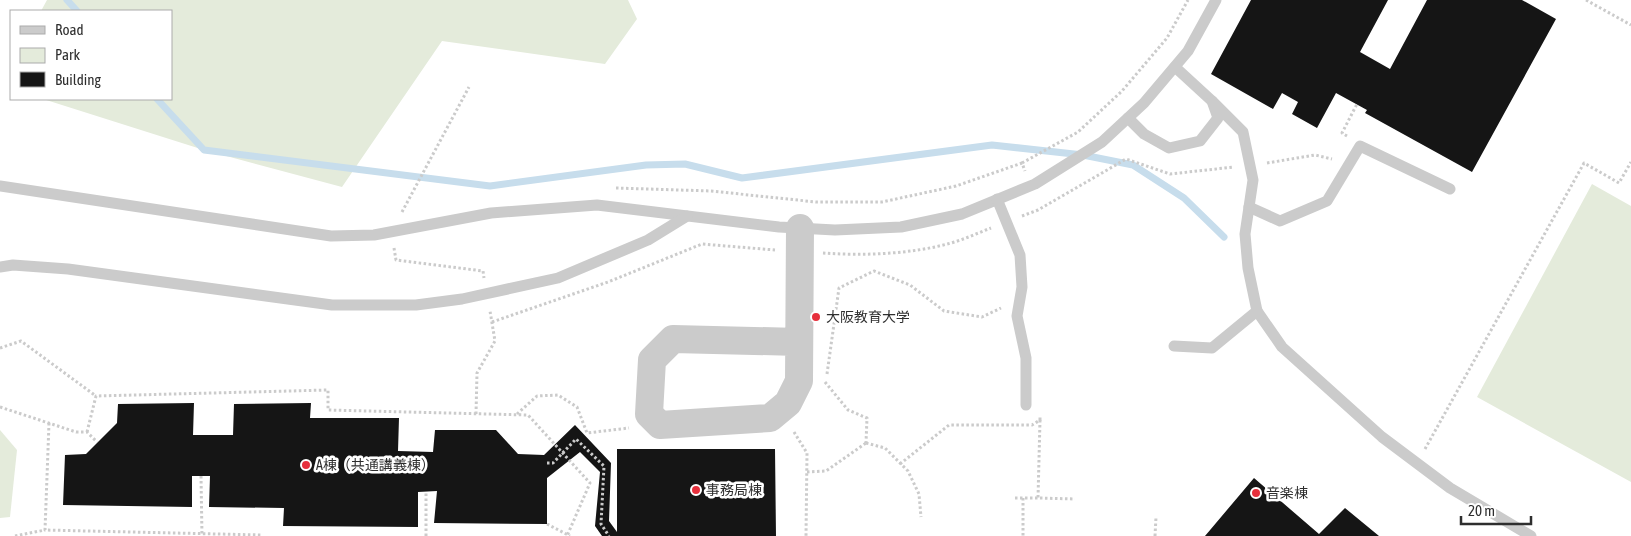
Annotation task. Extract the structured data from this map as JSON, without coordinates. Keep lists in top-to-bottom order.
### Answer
{
  "places": [
    "大阪教育大学",
    "A棟（共通講義棟）",
    "事務局棟",
    "音楽棟"
  ],
  "legend": ["Road", "Park", "Building"],
  "scale_bar": "20 m"
}
